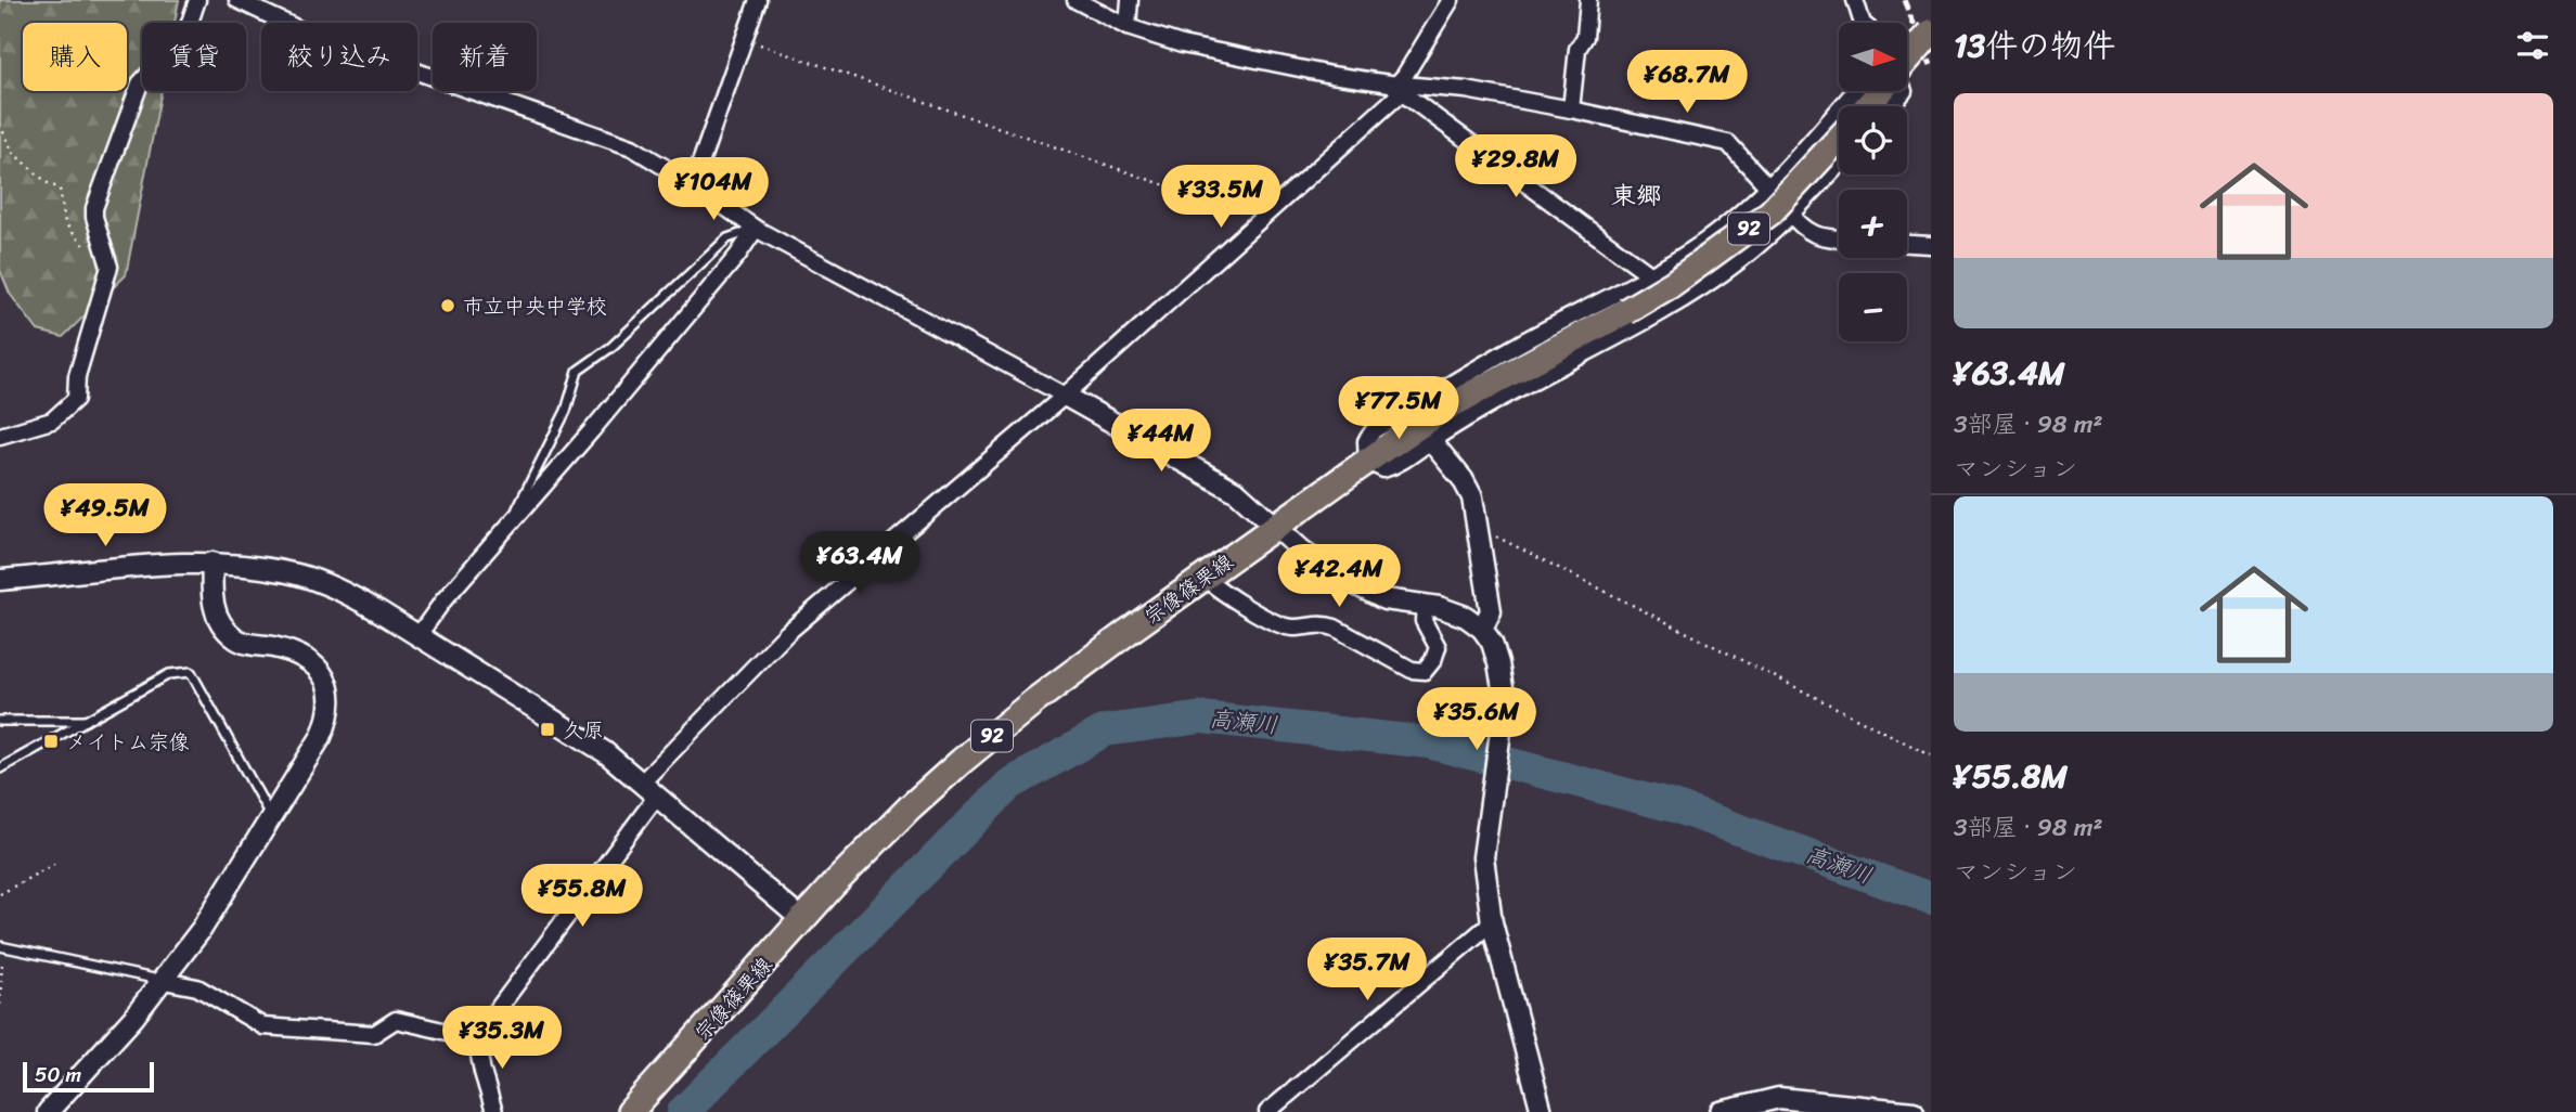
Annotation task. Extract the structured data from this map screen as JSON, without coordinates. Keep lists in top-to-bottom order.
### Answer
{
  "streets": {
    "main road": ["92", "宗像篠栗線"]
  },
  "districts": ["東郷"],
  "water": ["高瀬川"],
  "places": {
    "other": ["市立中央中学校"],
    "transit": ["久原", "メイトム宗像"]
  },
  "scale_bar": "50 m",
  "north": "right",
  "page": {
    "heading": "13件の物件",
    "map_buttons": ["+", "−"],
    "chip": [
      "購入",
      "賃貸",
      "絞り込み",
      "新着"
    ],
    "price": [
      "¥68.7M",
      "¥29.8M",
      "¥104M",
      "¥33.5M",
      "¥77.5M",
      "¥44M",
      "¥49.5M",
      "¥63.4M",
      "¥42.4M",
      "¥35.6M",
      "¥55.8M",
      "¥35.7M",
      "¥35.3M"
    ],
    "list": [
      {
        "name": "¥63.4M",
        "note": "3部屋 · 98 m² · マンション"
      },
      {
        "name": "¥55.8M",
        "note": "3部屋 · 98 m² · マンション"
      }
    ],
    "scale": "50 m"
  }
}
